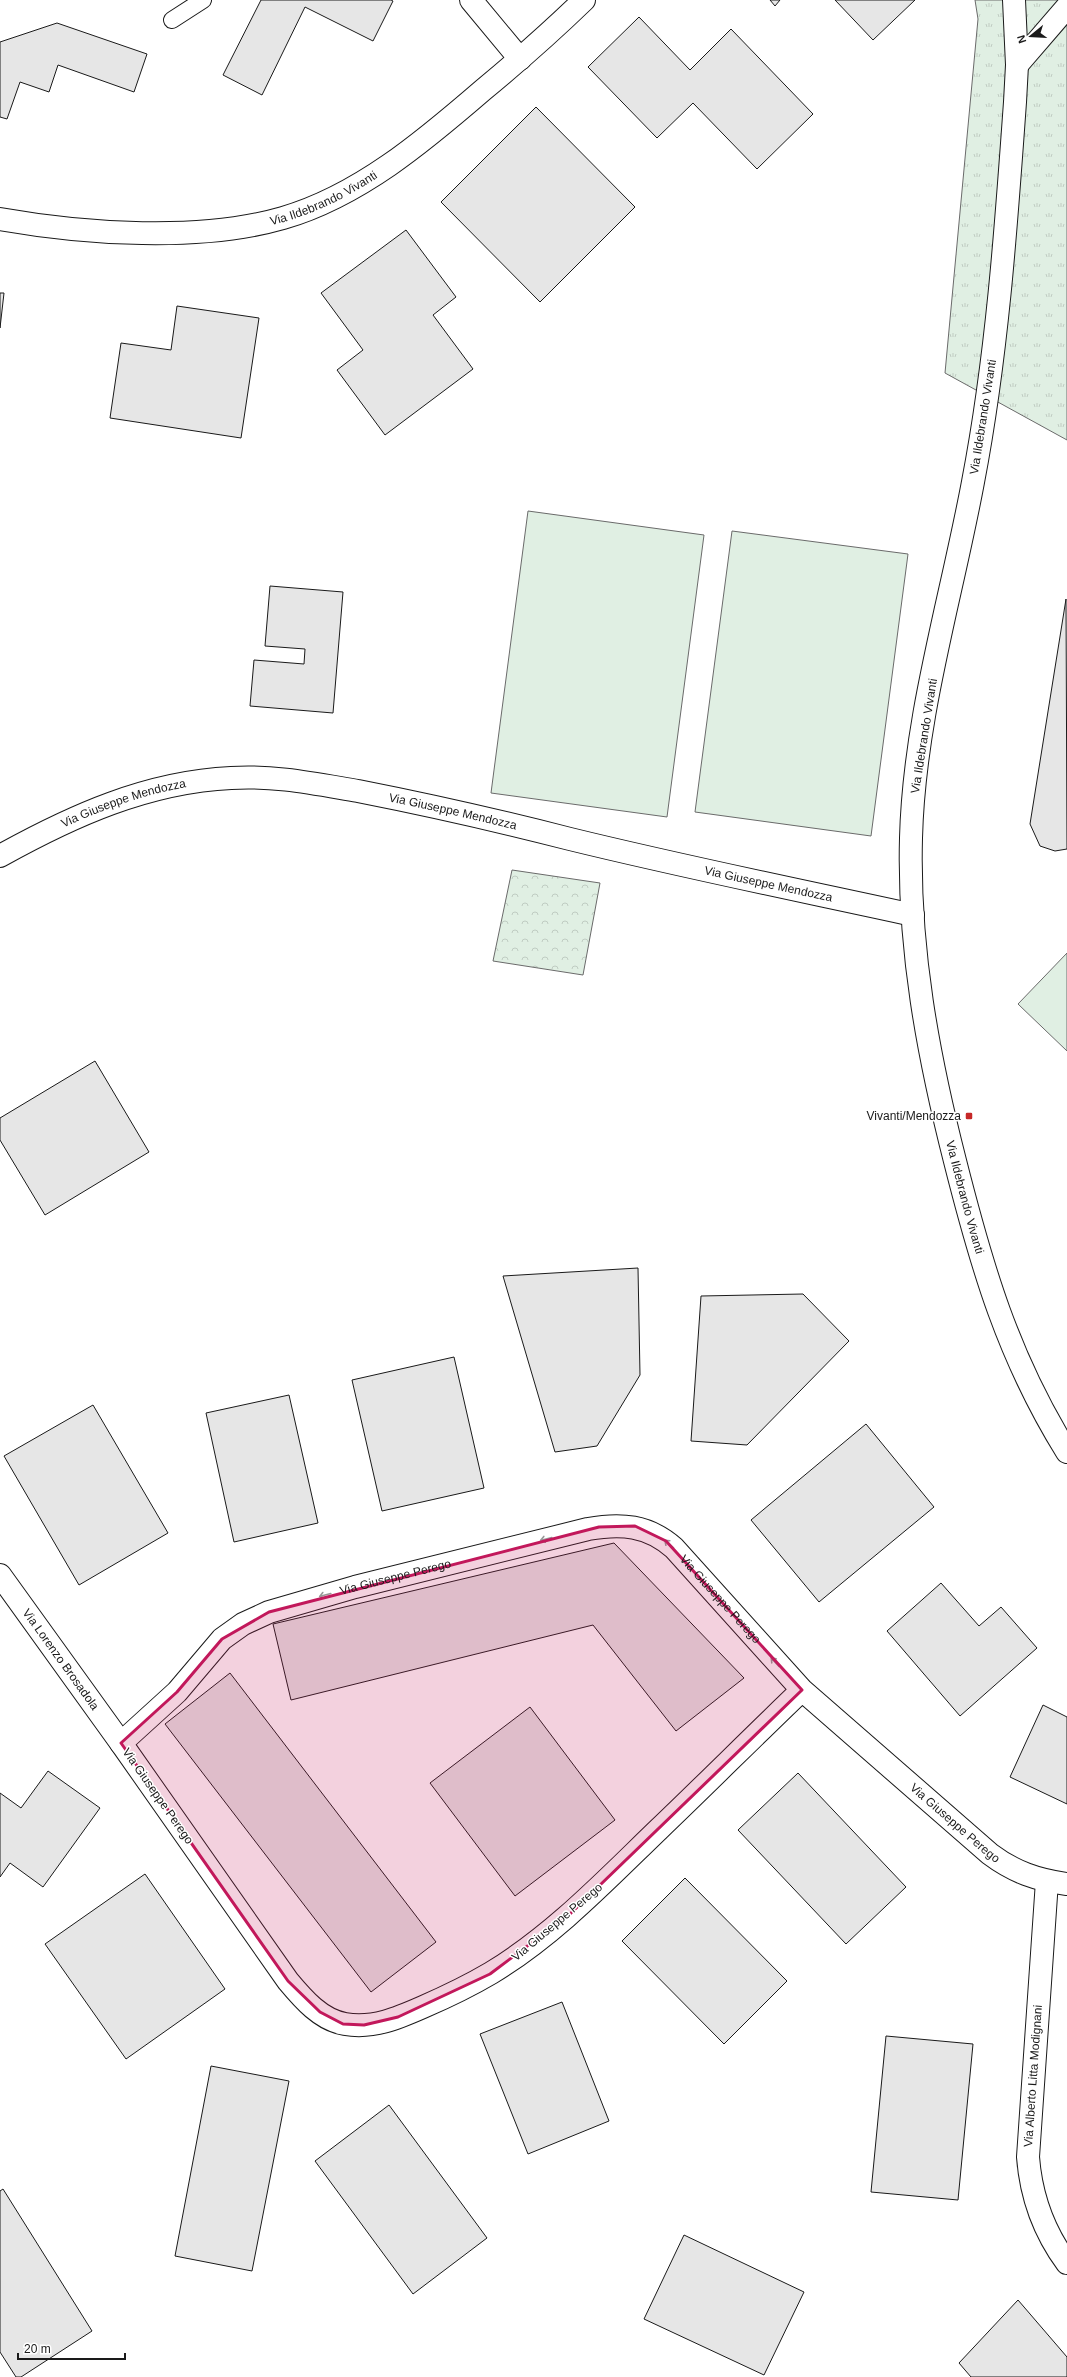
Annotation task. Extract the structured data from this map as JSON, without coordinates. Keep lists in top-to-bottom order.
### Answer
{
  "streets": {
    "street": [
      "Via Ildebrando Vivanti",
      "Via Giuseppe Mendozza",
      "Via Giuseppe Perego",
      "Via Lorenzo Brosadola",
      "Via Alberto Litta Modignani"
    ]
  },
  "crossings": [
    ["Via Ildebrando Vivanti", "Via Giuseppe Mendozza"],
    ["Via Giuseppe Perego", "Via Lorenzo Brosadola"],
    ["Via Giuseppe Perego", "Via Alberto Litta Modignani"]
  ],
  "places": {
    "transit": ["Vivanti/Mendozza"]
  },
  "scale_bar": "20 m",
  "north": "left"
}
